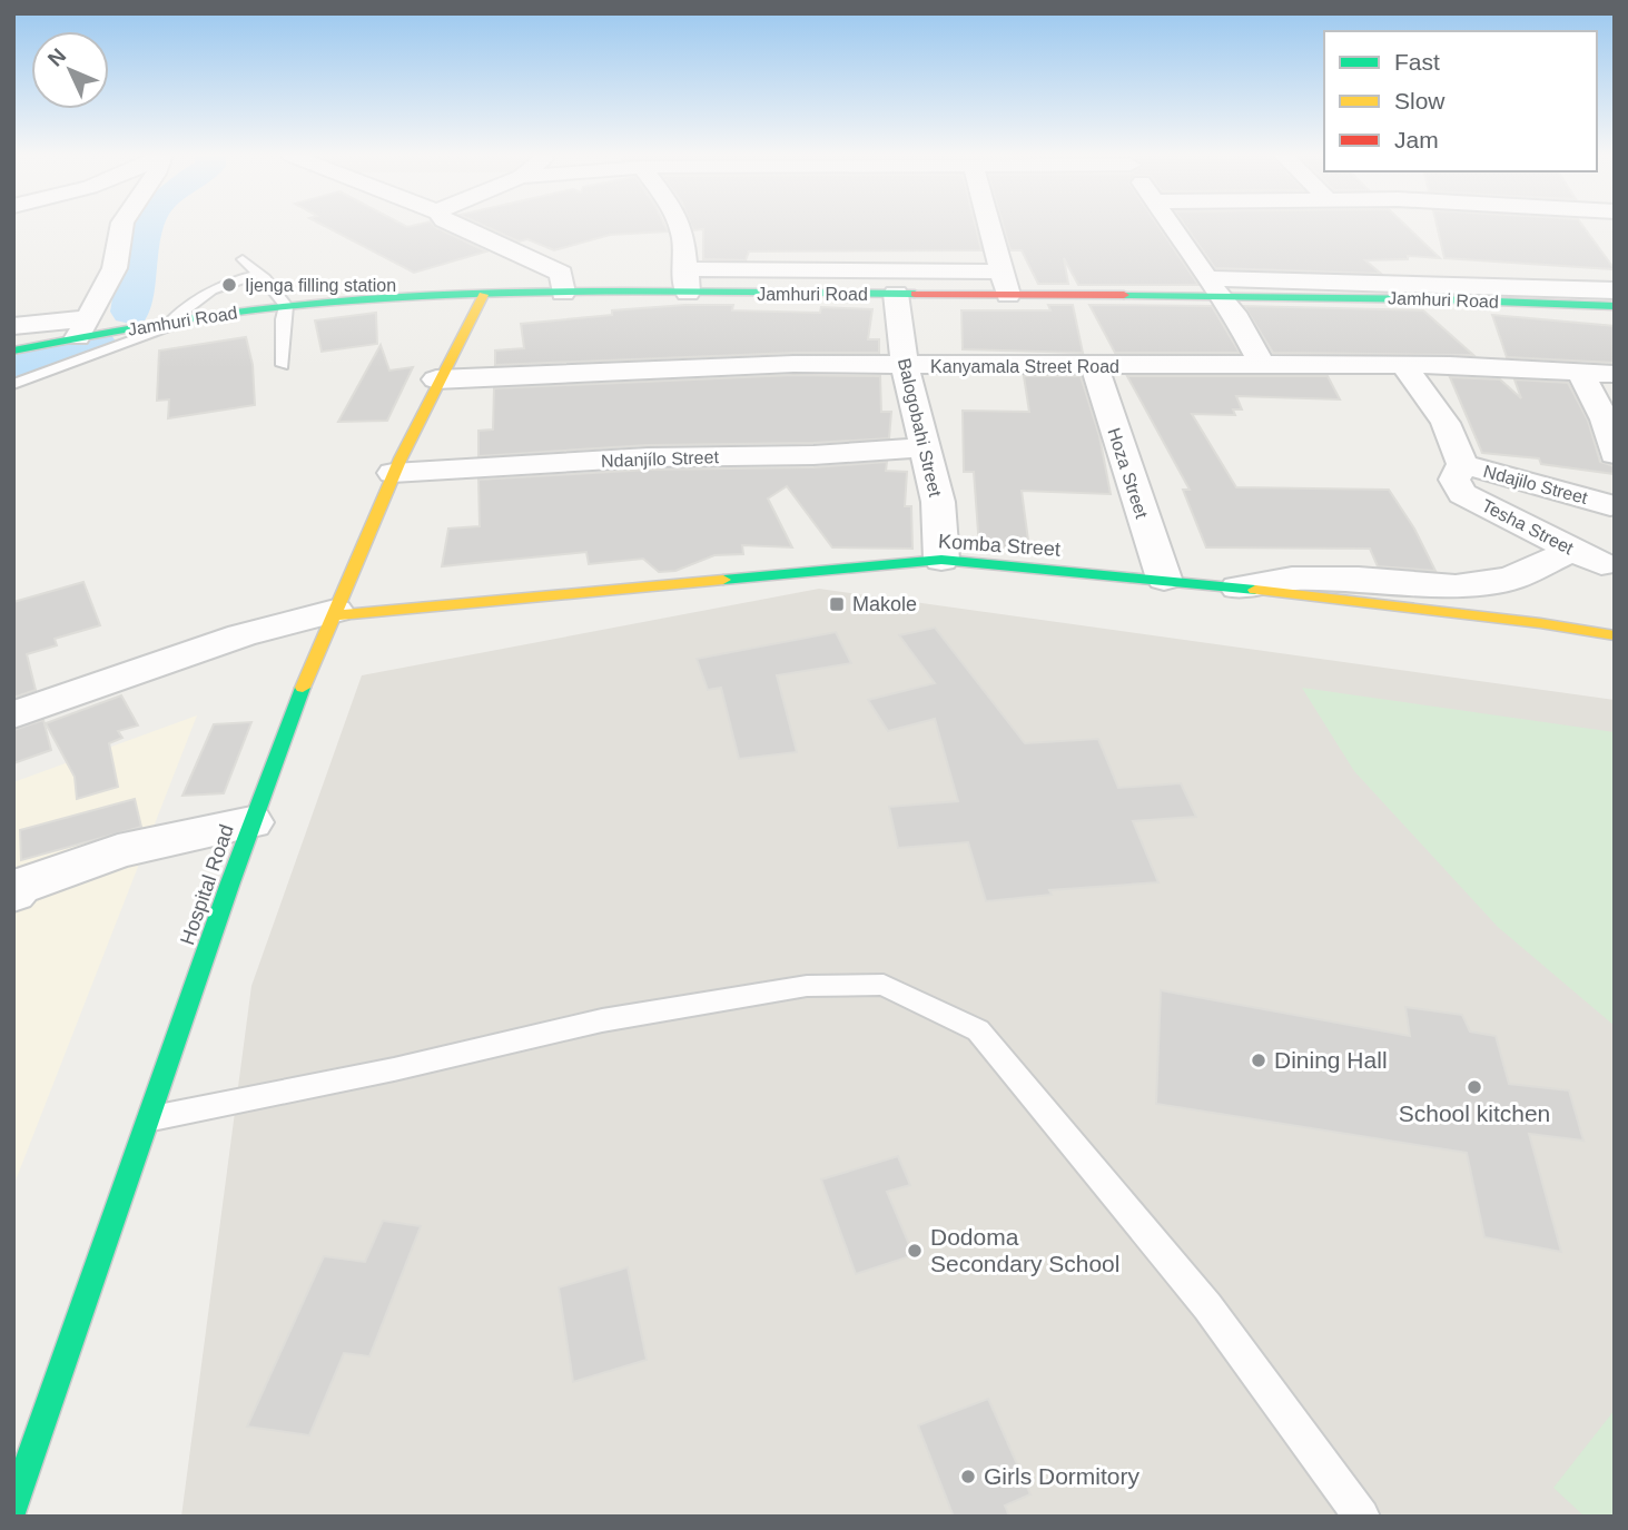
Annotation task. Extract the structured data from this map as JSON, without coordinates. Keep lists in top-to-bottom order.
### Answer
{
  "streets": {
    "street": [
      "Jamhuri Road",
      "Kanyamala Street Road",
      "Balogobahi Street",
      "Ndanjílo Street",
      "Hoza Street",
      "Ndajilo Street",
      "Tesha Street",
      "Komba Street",
      "Hospital Road"
    ]
  },
  "crossings": [
    ["Jamhuri Road", "Balogobahi Street"],
    ["Jamhuri Road", "Hospital Road"],
    ["Kanyamala Street Road", "Balogobahi Street"],
    ["Kanyamala Street Road", "Hoza Street"],
    ["Kanyamala Street Road", "Tesha Street"],
    ["Kanyamala Street Road", "Hospital Road"],
    ["Balogobahi Street", "Ndanjílo Street"],
    ["Balogobahi Street", "Komba Street"],
    ["Ndanjílo Street", "Hospital Road"],
    ["Hoza Street", "Komba Street"],
    ["Ndajilo Street", "Tesha Street"],
    ["Komba Street", "Hospital Road"]
  ],
  "places": {
    "other": [
      "Ijenga filling station",
      "Dining Hall",
      "School kitchen",
      "Dodoma Secondary School",
      "Girls Dormitory"
    ],
    "transit": ["Makole"]
  },
  "legend": ["Fast", "Slow", "Jam"],
  "north": "top left"
}
